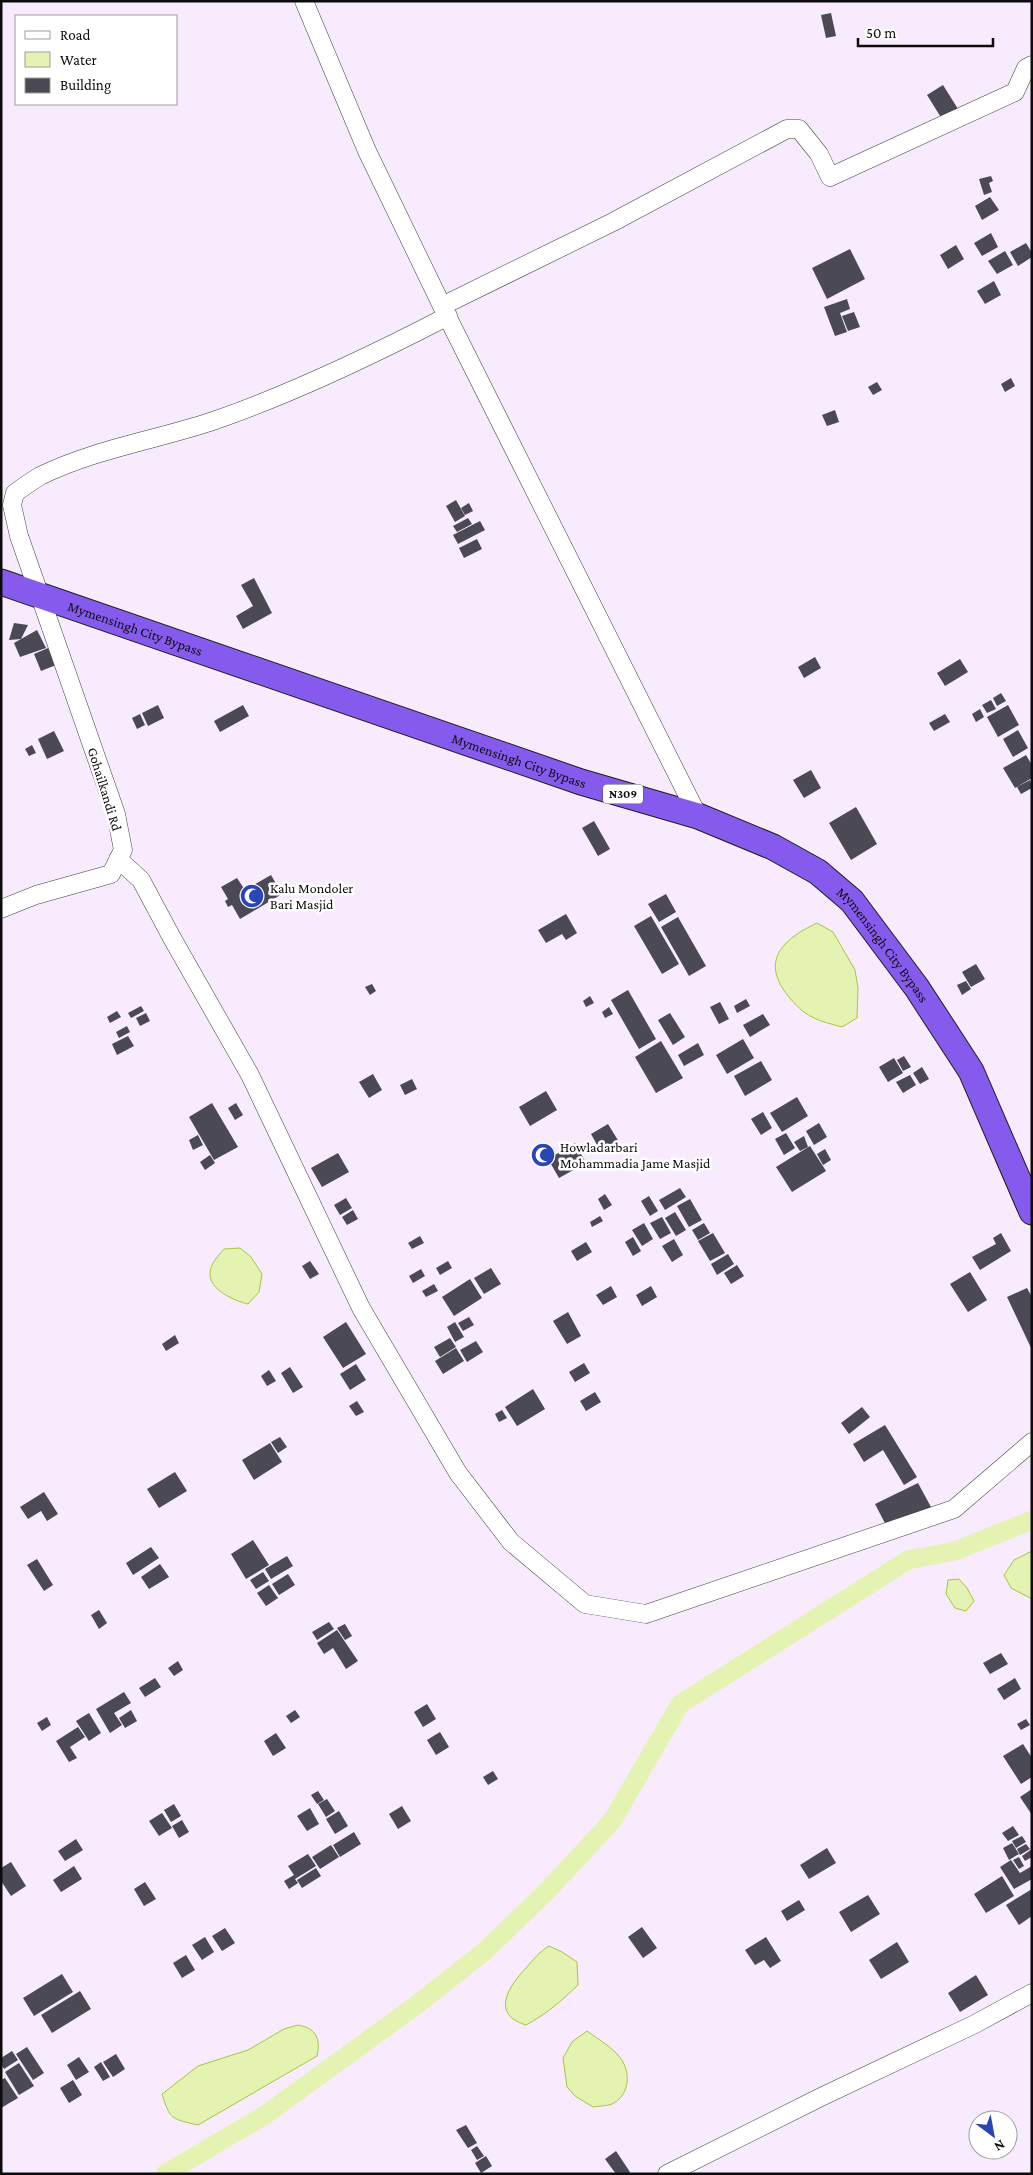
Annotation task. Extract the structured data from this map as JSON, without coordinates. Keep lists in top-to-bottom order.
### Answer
{
  "streets": {
    "highway": ["Mymensingh City Bypass", "N309"],
    "street": ["Gohailkandi Rd"]
  },
  "crossings": [
    ["Mymensingh City Bypass", "Gohailkandi Rd"]
  ],
  "places": {
    "mosque": ["Kalu Mondoler Bari Masjid", "Howladarbari Mohammadia Jame Masjid"]
  },
  "legend": ["Road", "Water", "Building"],
  "scale_bar": "50 m",
  "north": "bottom right"
}
